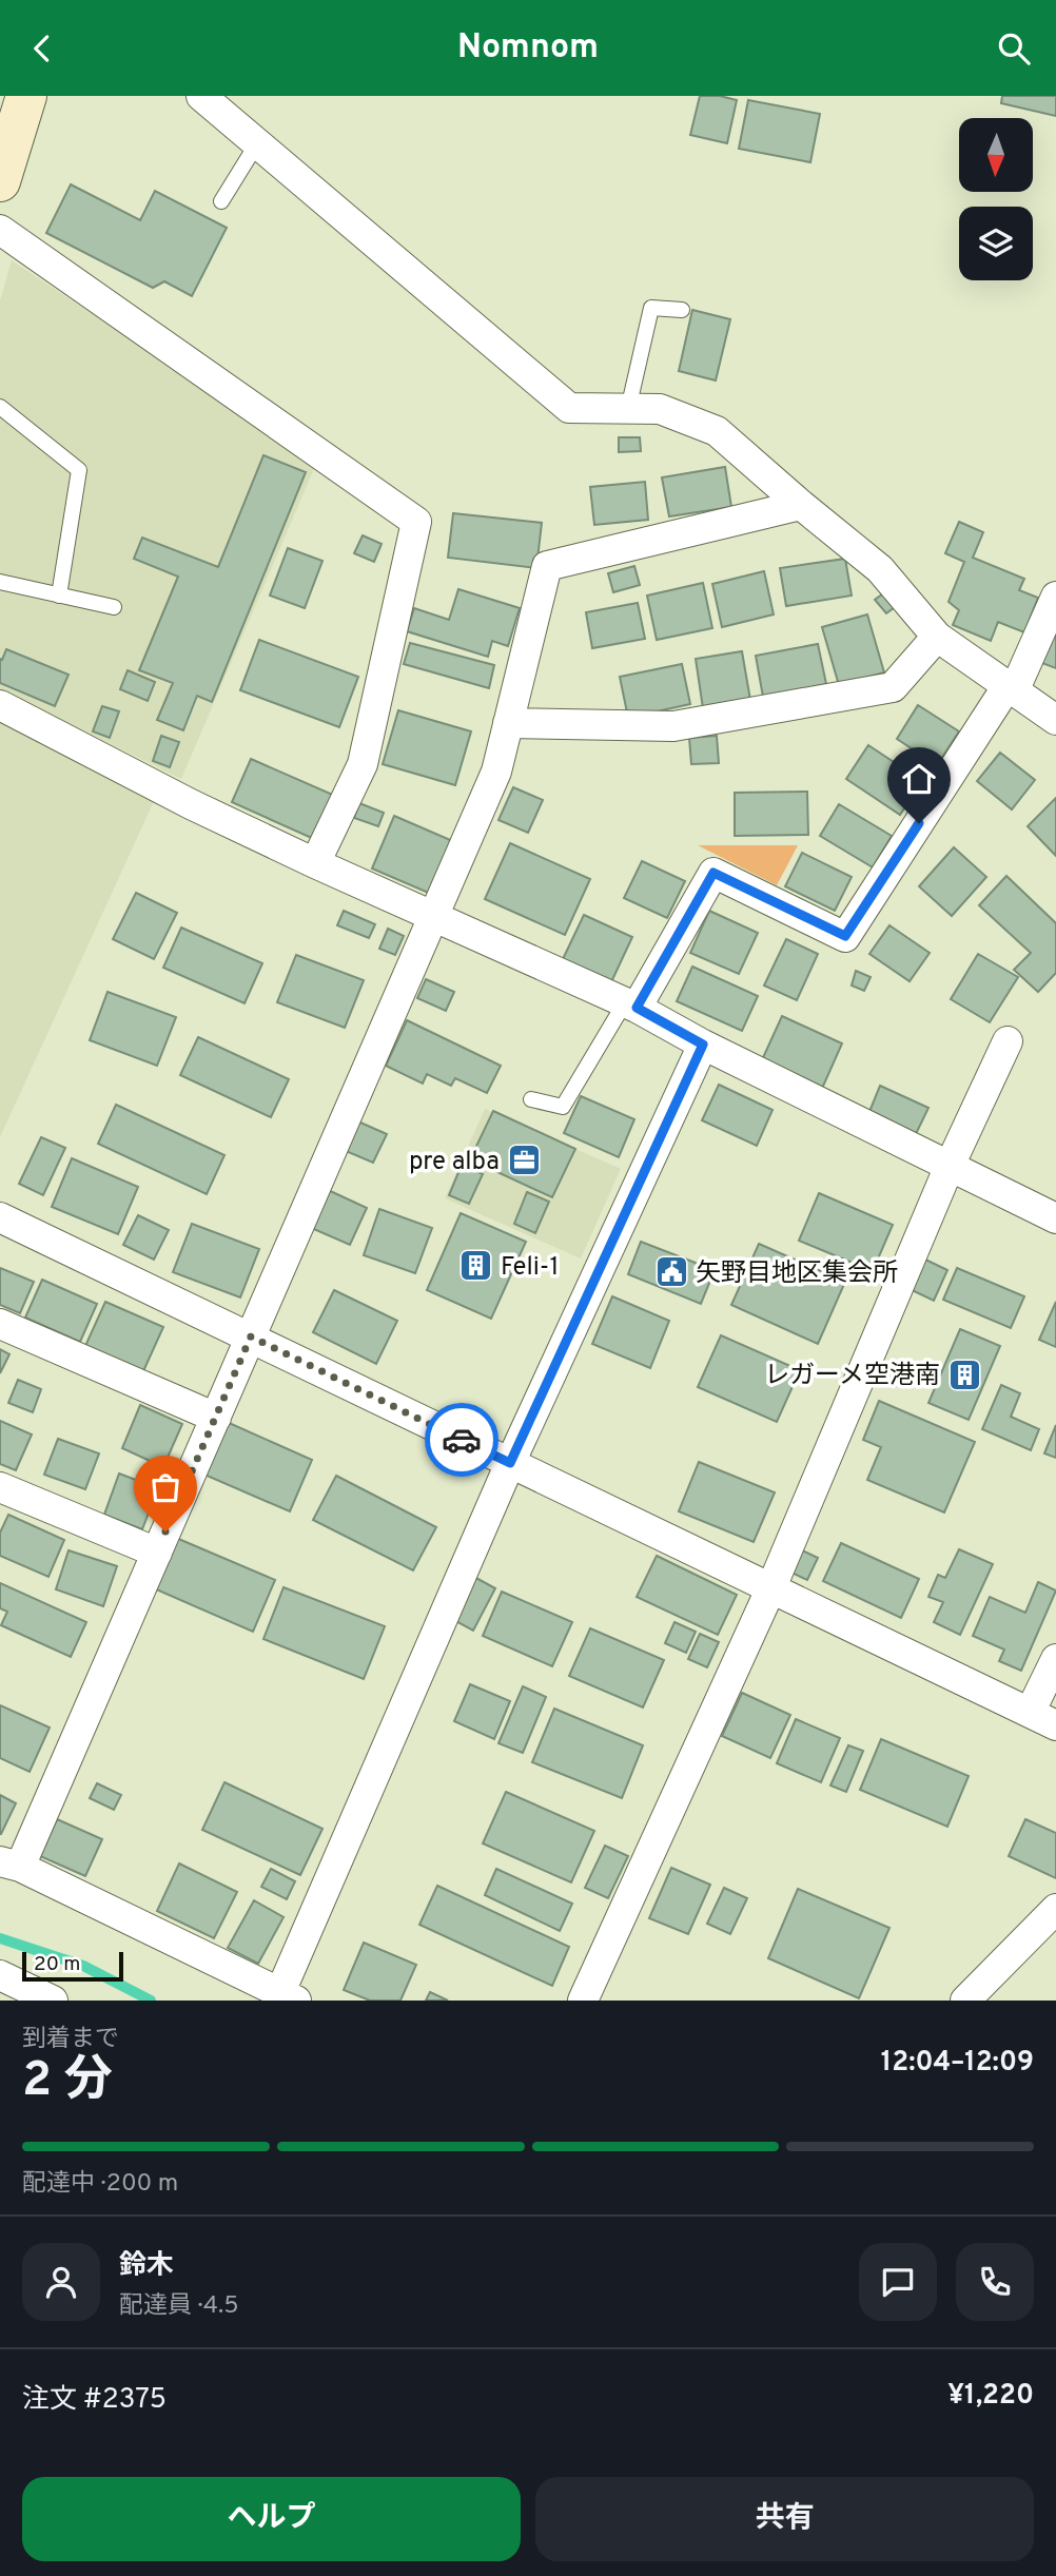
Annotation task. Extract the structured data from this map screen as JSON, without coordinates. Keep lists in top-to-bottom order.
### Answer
{
  "places": {
    "office": ["pre alba"],
    "building": ["Feli-1", "レガーメ空港南"],
    "public building": ["矢野目地区集会所"]
  },
  "scale_bar": "20 m",
  "north": "bottom",
  "page": {
    "header": "Nomnom",
    "scale": "20 m",
    "heading": ["2 分", "到着まで", "12:04–12:09"],
    "panel": [
      "鈴木",
      "配達員 · 4.5",
      "注文 #2375",
      "¥1,220"
    ],
    "bar": "配達中 · 200 m",
    "buttons": ["ヘルプ", "共有"]
  }
}
